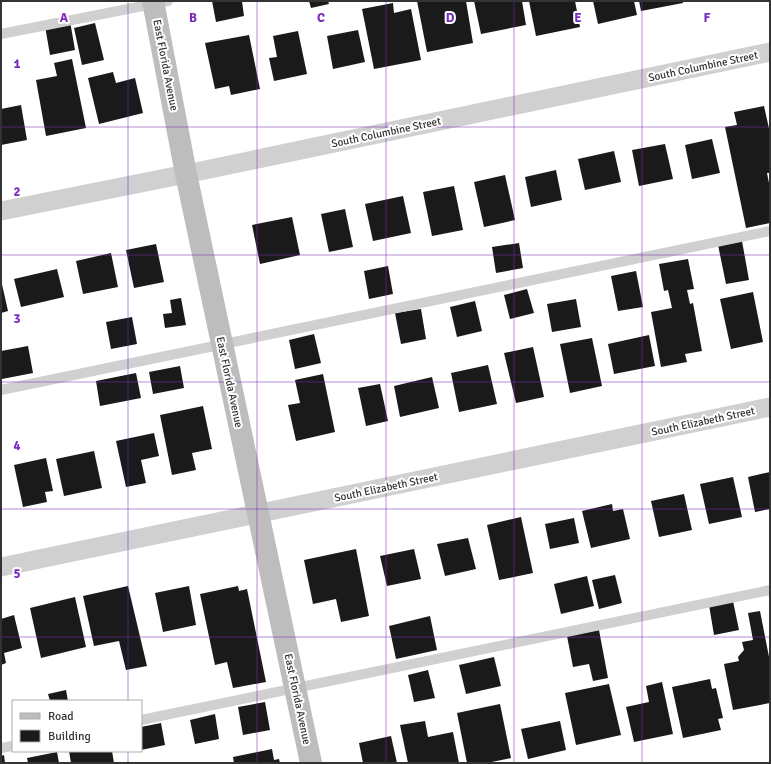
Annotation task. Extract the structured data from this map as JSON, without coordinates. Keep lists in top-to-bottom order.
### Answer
{
  "streets": {
    "street": ["East Florida Avenue", "South Columbine Street", "South Elizabeth Street"]
  },
  "crossings": [
    ["East Florida Avenue", "South Columbine Street"],
    ["East Florida Avenue", "South Elizabeth Street"]
  ],
  "legend": ["Road", "Building"],
  "grid": {
    "columns": [
      "A",
      "B",
      "C",
      "D",
      "E",
      "F"
    ],
    "rows": [
      "1",
      "2",
      "3",
      "4",
      "5"
    ]
  }
}
